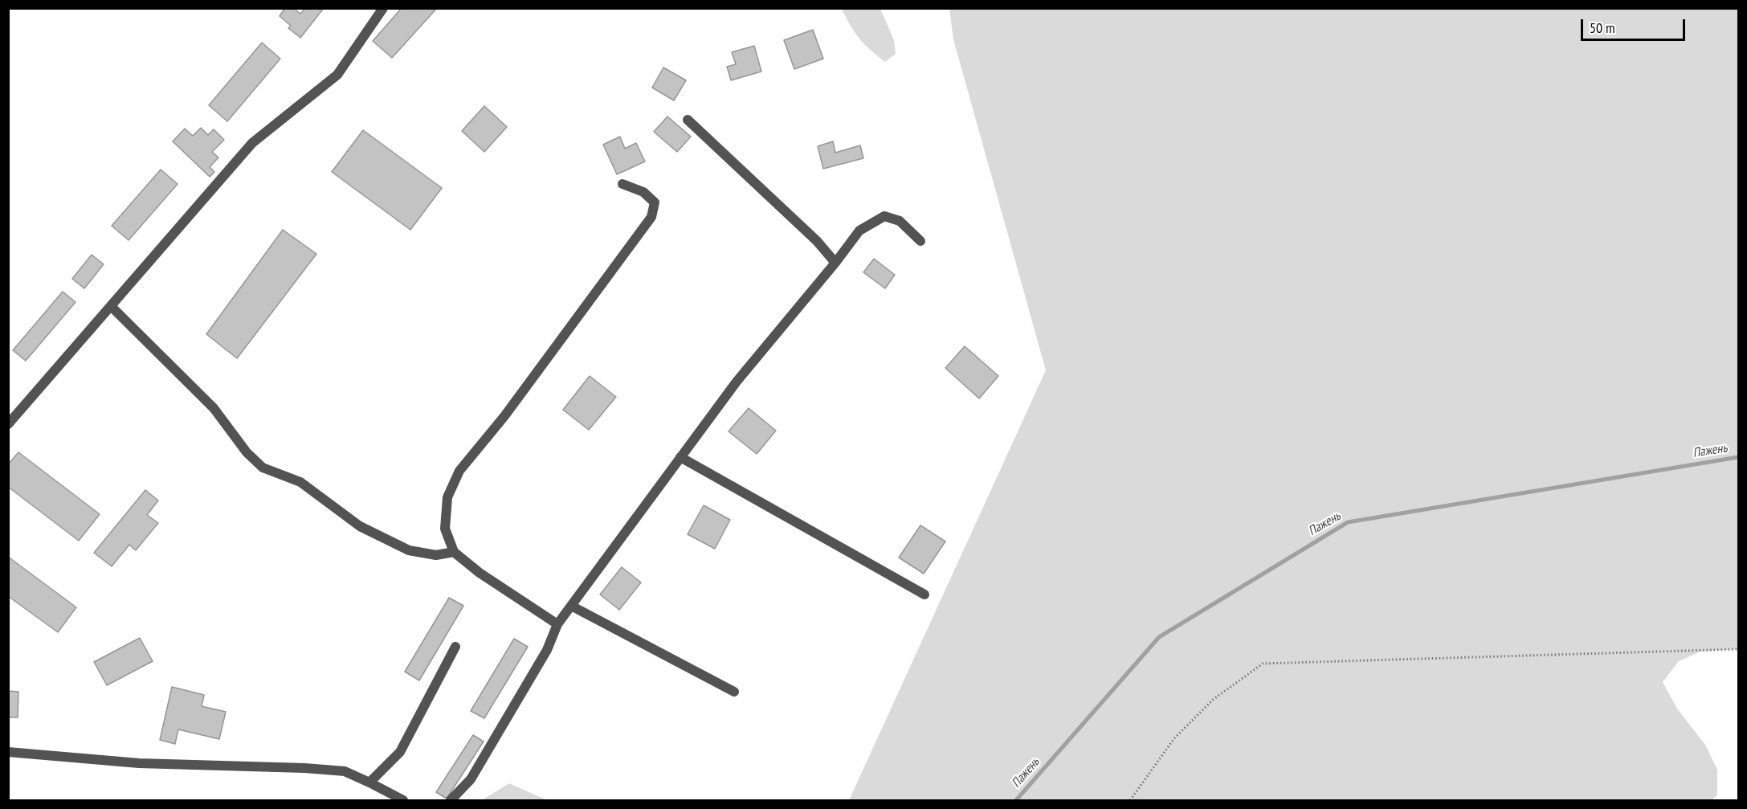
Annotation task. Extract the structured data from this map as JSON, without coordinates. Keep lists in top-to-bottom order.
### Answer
{
  "water": ["Пажень"],
  "scale_bar": "50 m"
}
